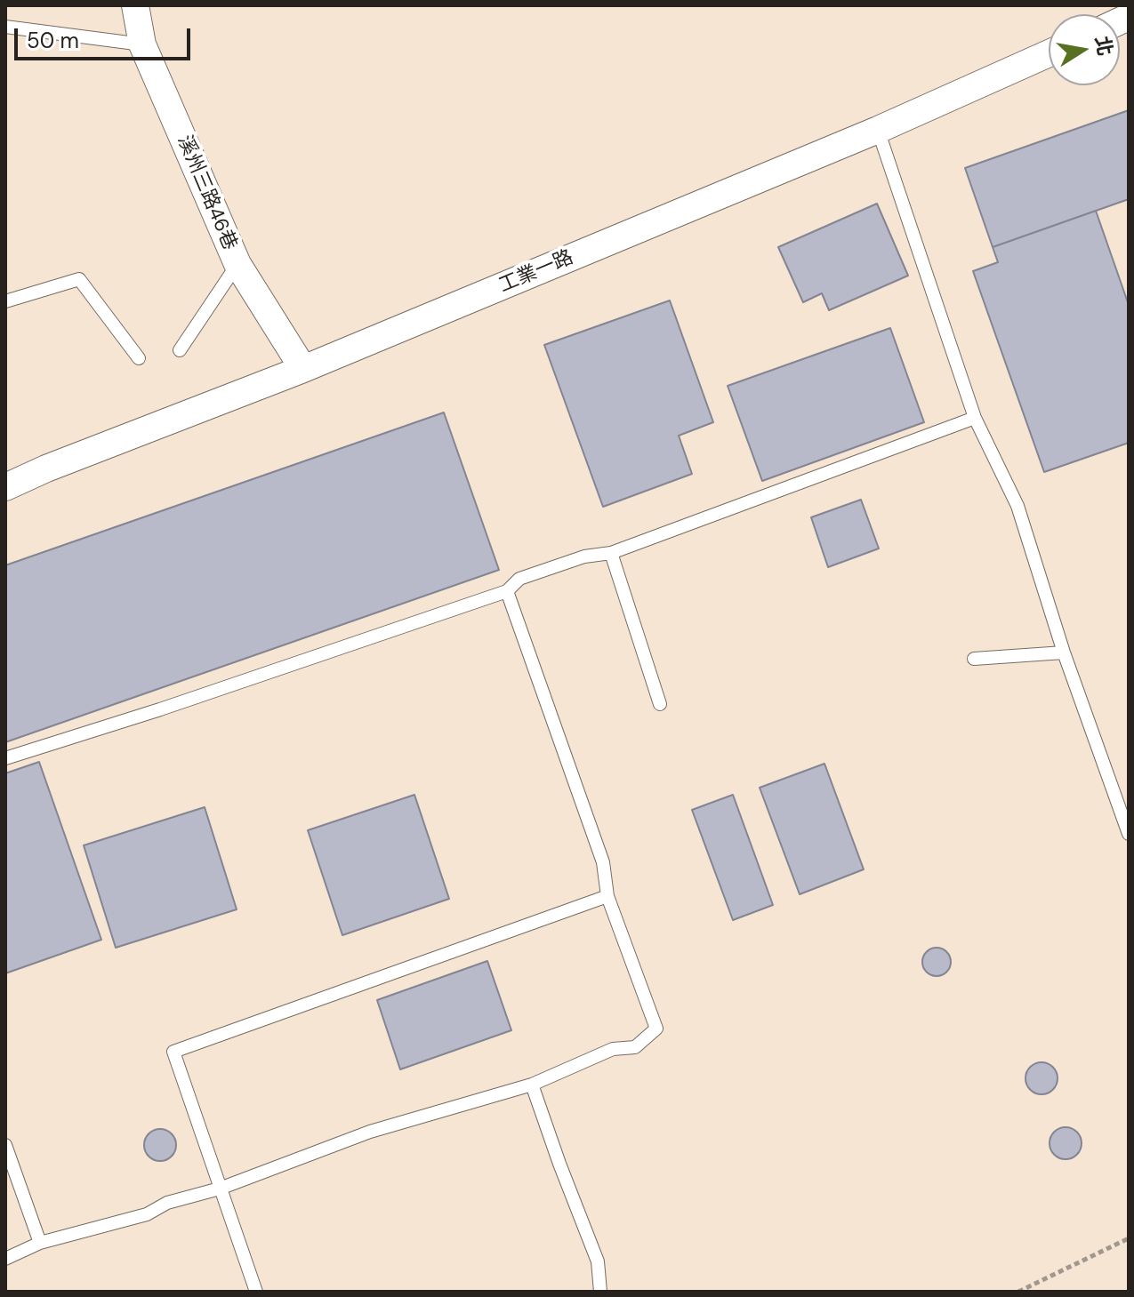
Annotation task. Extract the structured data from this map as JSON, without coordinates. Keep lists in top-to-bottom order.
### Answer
{
  "streets": {
    "street": ["溪州三路46巷", "工業一路"]
  },
  "crossings": [
    ["溪州三路46巷", "工業一路"]
  ],
  "scale_bar": "50 m",
  "north": "right"
}
